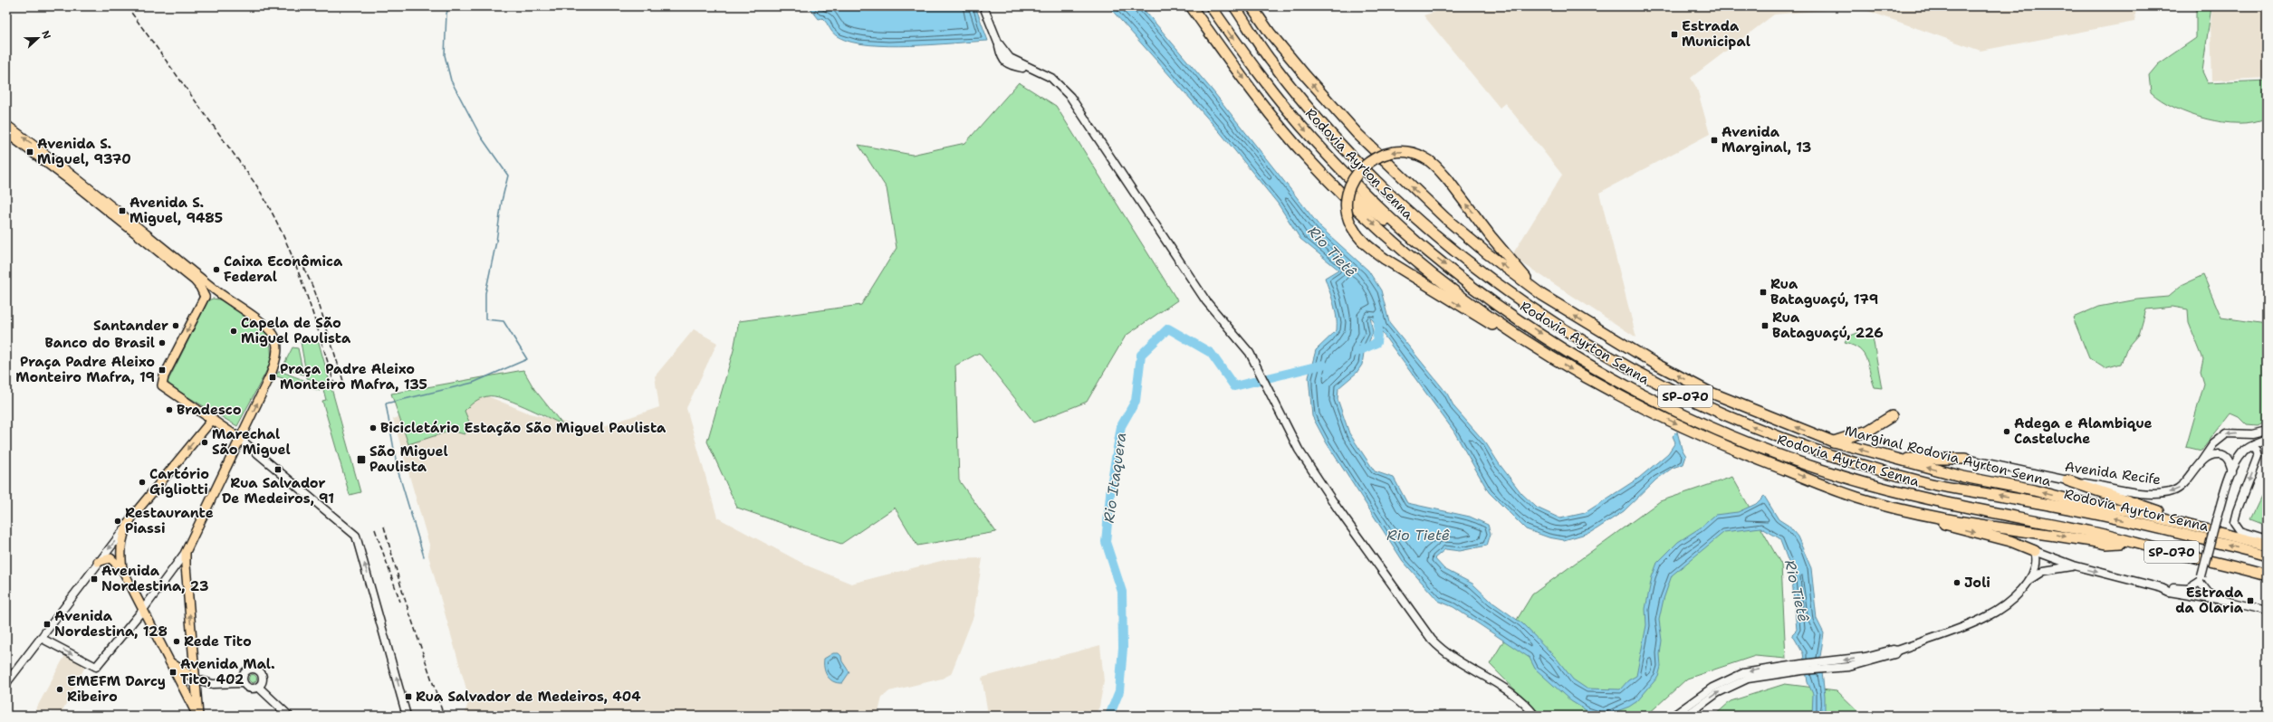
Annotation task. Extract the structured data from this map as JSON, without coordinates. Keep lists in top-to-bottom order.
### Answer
{
  "streets": {
    "highway": ["Rodovia Ayrton Senna", "SP-070", "Marginal Rodovia Ayrton Senna"],
    "main road": ["Avenida Recife"]
  },
  "one_way": ["Avenida Recife"],
  "water": ["Rio Tietê", "Rio Itaquera"],
  "places": {
    "transit": [
      "Estrada Municipal",
      "Avenida Marginal, 13",
      "Avenida S. Miguel, 9370",
      "Avenida S. Miguel, 9485",
      "Rua Bataguaçú, 179",
      "Rua Bataguaçú, 226",
      "Praça Padre Aleixo Monteiro Mafra, 19",
      "Praça Padre Aleixo Monteiro Mafra, 135",
      "São Miguel Paulista",
      "Rua Salvador De Medeiros, 91",
      "Avenida Nordestina, 23",
      "Estrada da Olaria",
      "Avenida Nordestina, 128",
      "Avenida Mal. Tito, 402",
      "Rua Salvador de Medeiros, 404"
    ],
    "other": [
      "Caixa Econômica Federal",
      "Santander",
      "Capela de São Miguel Paulista",
      "Banco do Brasil",
      "Bradesco",
      "Bicicletário Estação São Miguel Paulista",
      "Adega e Alambique Casteluche",
      "Marechal São Miguel",
      "Cartório Gigliotti",
      "Restaurante Piassi",
      "Joli",
      "Rede Tito",
      "EMEFM Darcy Ribeiro"
    ]
  },
  "north": "right"
}
